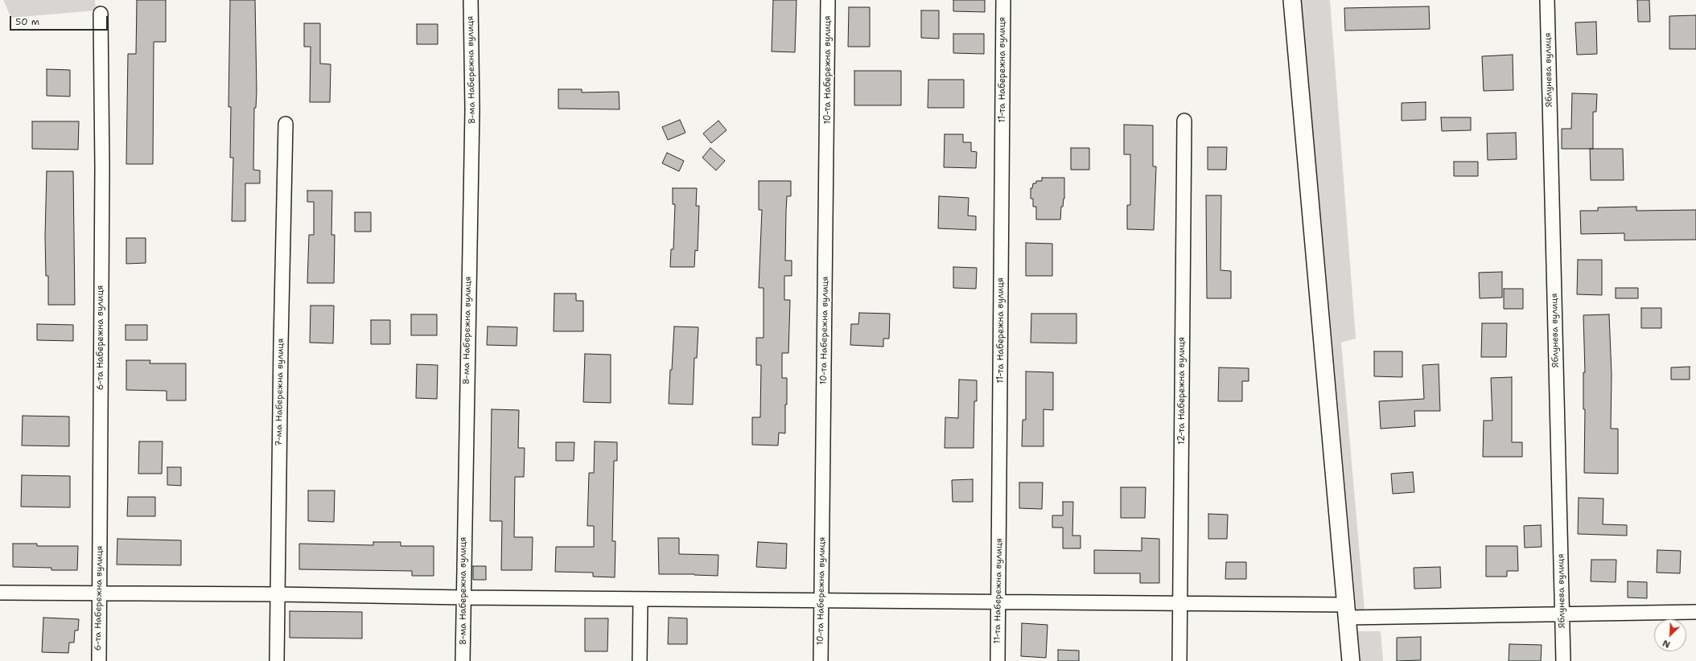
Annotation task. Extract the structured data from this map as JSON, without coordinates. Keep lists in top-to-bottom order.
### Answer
{
  "streets": {
    "street": [
      "8-ма Набережна вулиця",
      "10-та Набережна вулиця",
      "11-та Набережна вулиця",
      "Яблунева вулиця",
      "6-та Набережна вулиця",
      "12-та Набережна вулиця",
      "7-ма Набережна вулиця"
    ]
  },
  "scale_bar": "50 m",
  "north": "bottom left"
}
